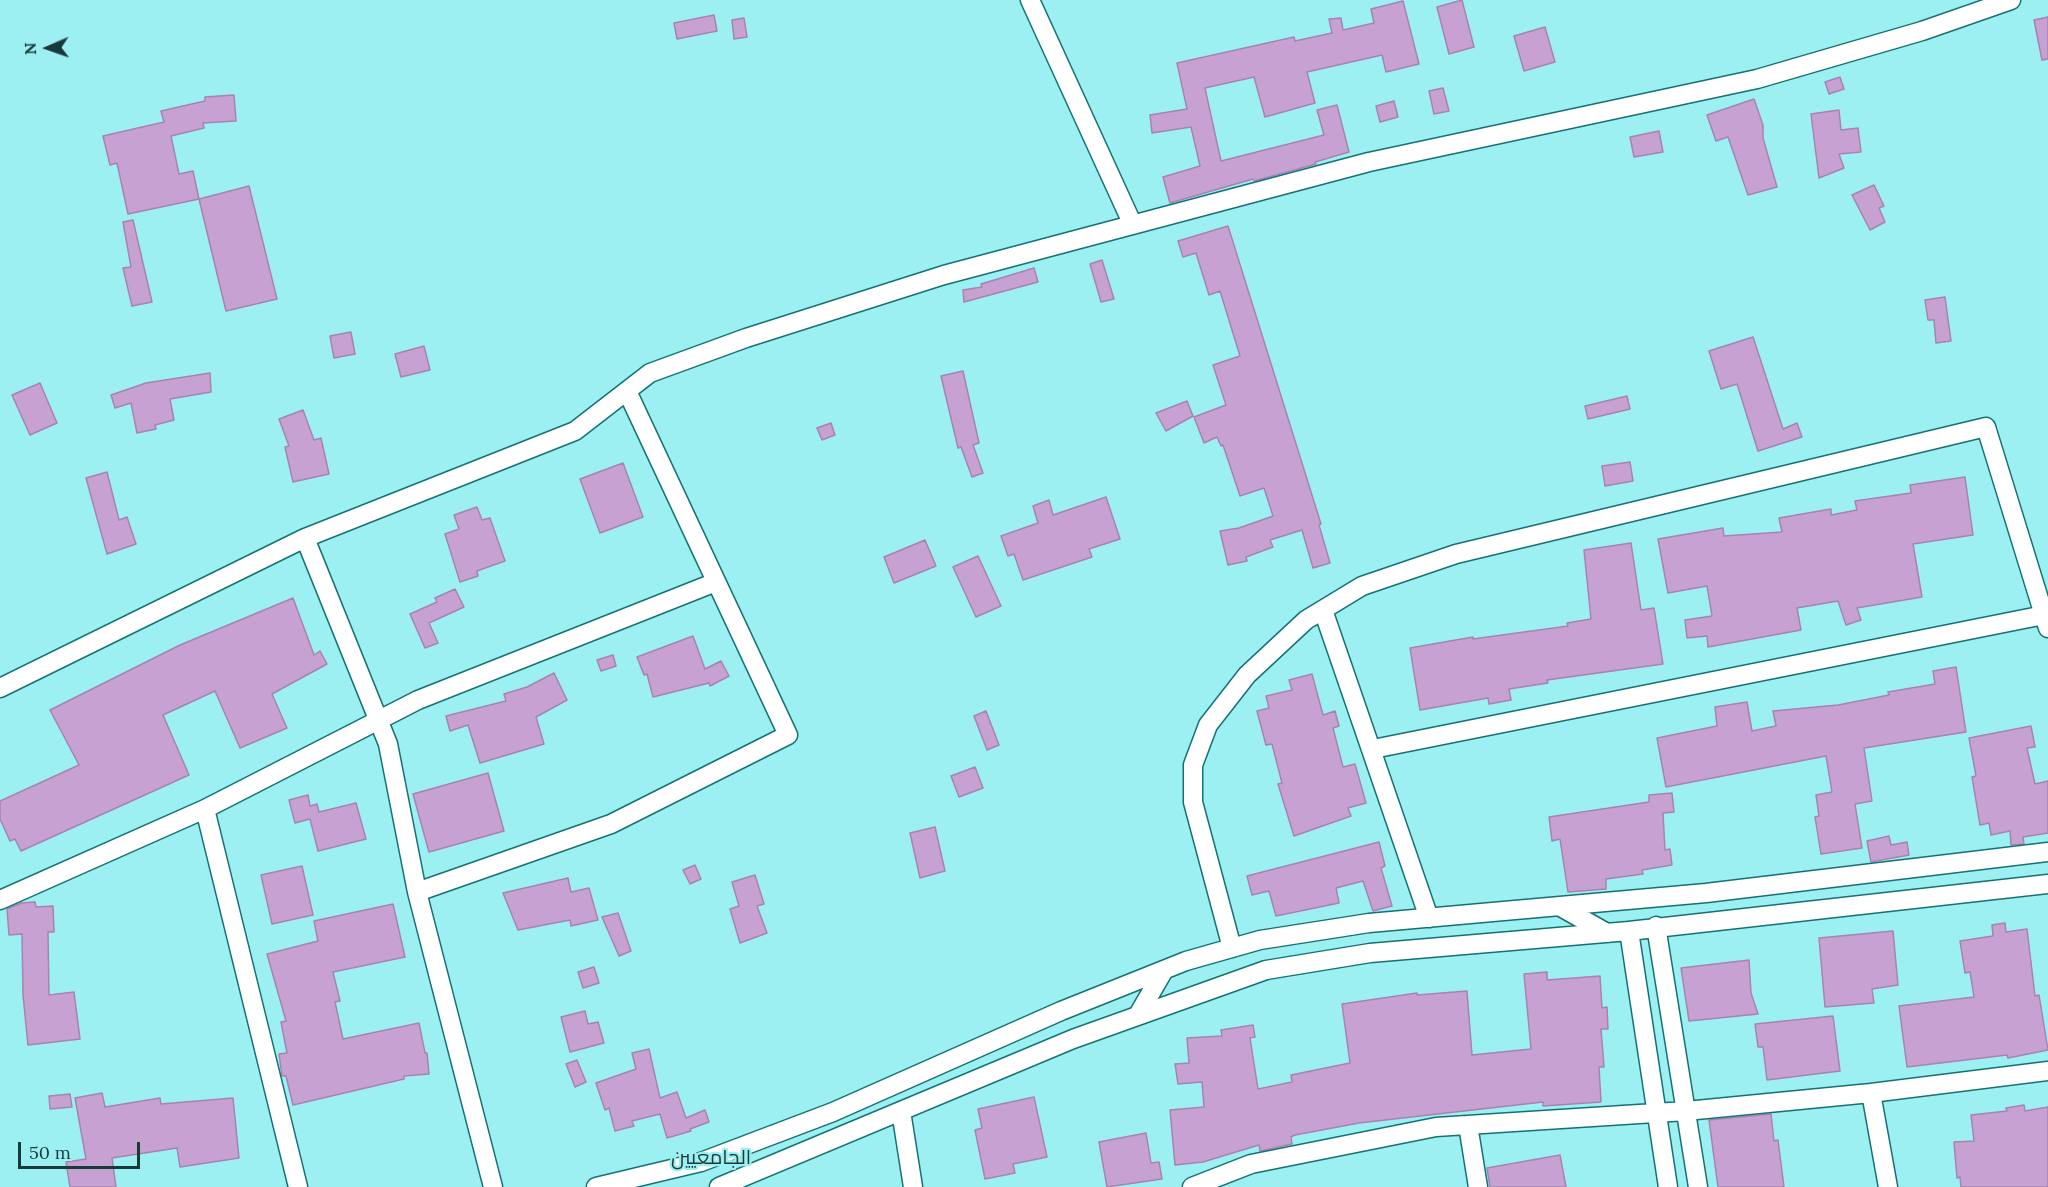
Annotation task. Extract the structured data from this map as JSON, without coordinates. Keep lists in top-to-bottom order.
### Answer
{
  "districts": ["الجامعيين"],
  "scale_bar": "50 m",
  "north": "left"
}
